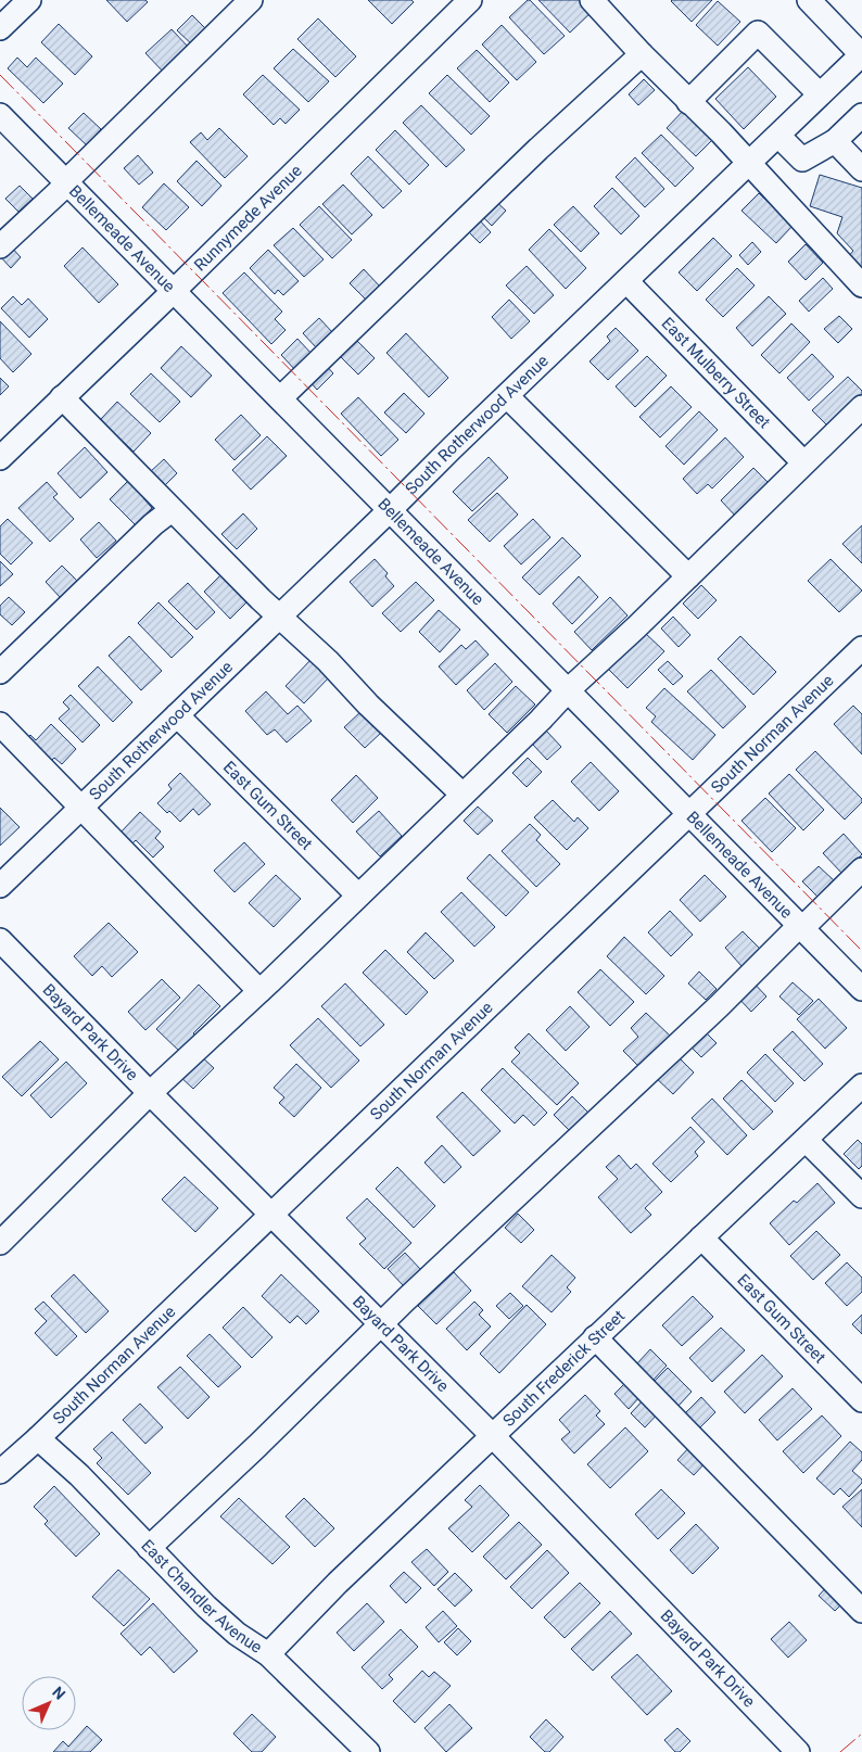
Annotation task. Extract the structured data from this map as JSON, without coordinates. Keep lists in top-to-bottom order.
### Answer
{
  "streets": {
    "street": [
      "Runnymede Avenue",
      "Bellemeade Avenue",
      "East Mulberry Street",
      "South Rotherwood Avenue",
      "South Norman Avenue",
      "East Gum Street",
      "Bayard Park Drive",
      "South Frederick Street",
      "East Chandler Avenue"
    ]
  },
  "crossings": [
    ["Runnymede Avenue", "Bellemeade Avenue"],
    ["Bellemeade Avenue", "South Rotherwood Avenue"],
    ["Bellemeade Avenue", "South Norman Avenue"],
    ["East Mulberry Street", "South Rotherwood Avenue"],
    ["South Rotherwood Avenue", "East Gum Street"],
    ["South Norman Avenue", "Bayard Park Drive"],
    ["South Norman Avenue", "East Chandler Avenue"],
    ["East Gum Street", "South Frederick Street"],
    ["Bayard Park Drive", "South Frederick Street"],
    ["South Frederick Street", "East Chandler Avenue"]
  ],
  "north": "top right"
}
